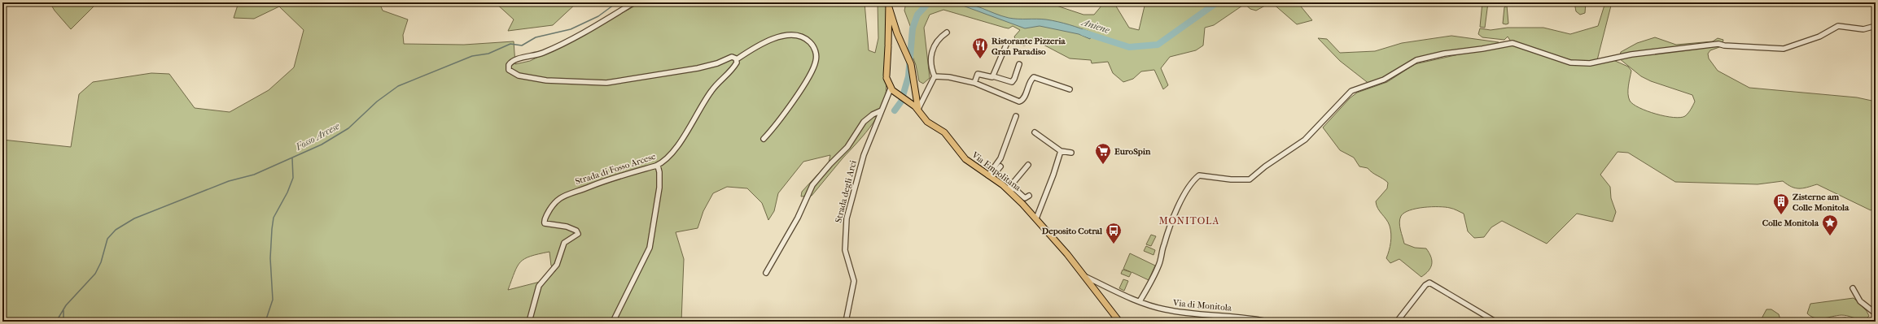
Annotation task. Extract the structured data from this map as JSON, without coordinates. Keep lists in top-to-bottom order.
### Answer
{
  "streets": {
    "main road": ["Via Empolitana"],
    "street": ["Strada di Fosso Arcese", "Strada degli Arci", "Via di Monitola"]
  },
  "crossings": [
    ["Via Empolitana", "Strada degli Arci"],
    ["Via Empolitana", "Via di Monitola"]
  ],
  "districts": ["MONITOLA"],
  "water": ["Aniene", "Fosso Arcese"],
  "places": {
    "restaurant": ["Ristorante Pizzeria Gran Paradiso"],
    "supermarket": ["EuroSpin"],
    "building": ["Zisterne am Colle Monitola"],
    "place": ["Colle Monitola"],
    "bus stop": ["Deposito Cotral"]
  }
}
